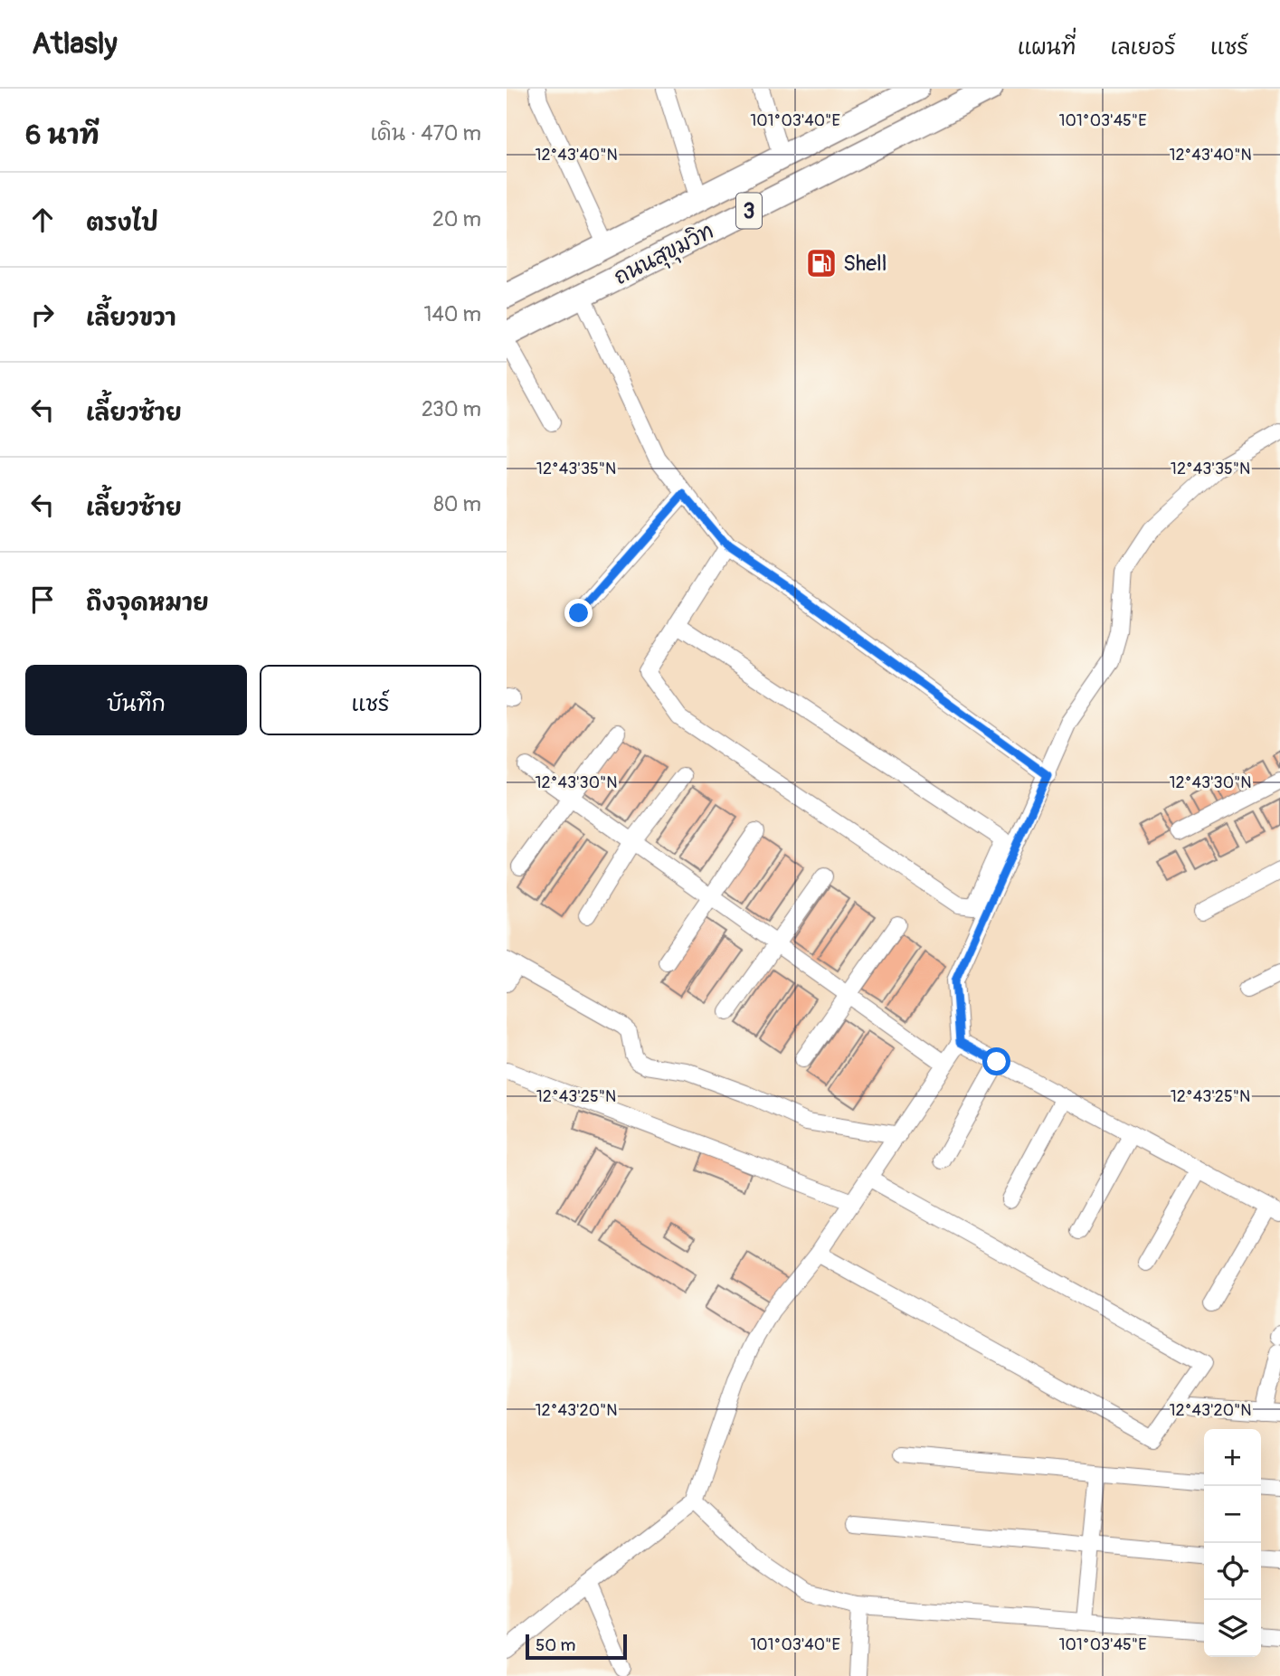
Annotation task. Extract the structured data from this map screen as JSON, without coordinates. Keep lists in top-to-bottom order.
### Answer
{
  "streets": {
    "highway": ["3", "ถนนสุขุมวิท"]
  },
  "places": {
    "fuel station": ["Shell"]
  },
  "scale_bar": "50 m",
  "page": {
    "header": "Atlasly",
    "nav": ["แผนที่", "เลเยอร์", "แชร์"],
    "heading": ["6 นาที", "เดิน · 470 m"],
    "list": [
      ["ตรงไป", "20 m"],
      ["เลี้ยวขวา", "140 m"],
      ["เลี้ยวซ้าย", "230 m"],
      ["เลี้ยวซ้าย", "80 m"],
      "ถึงจุดหมาย"
    ],
    "buttons": ["บันทึก", "แชร์"],
    "map_buttons": ["+", "−"],
    "scale": "50 m"
  },
  "coordinates": [
    "101°03'40\"E",
    "101°03'45\"E",
    "12°43'40\"N",
    "12°43'35\"N",
    "12°43'30\"N",
    "12°43'25\"N",
    "12°43'20\"N"
  ]
}
